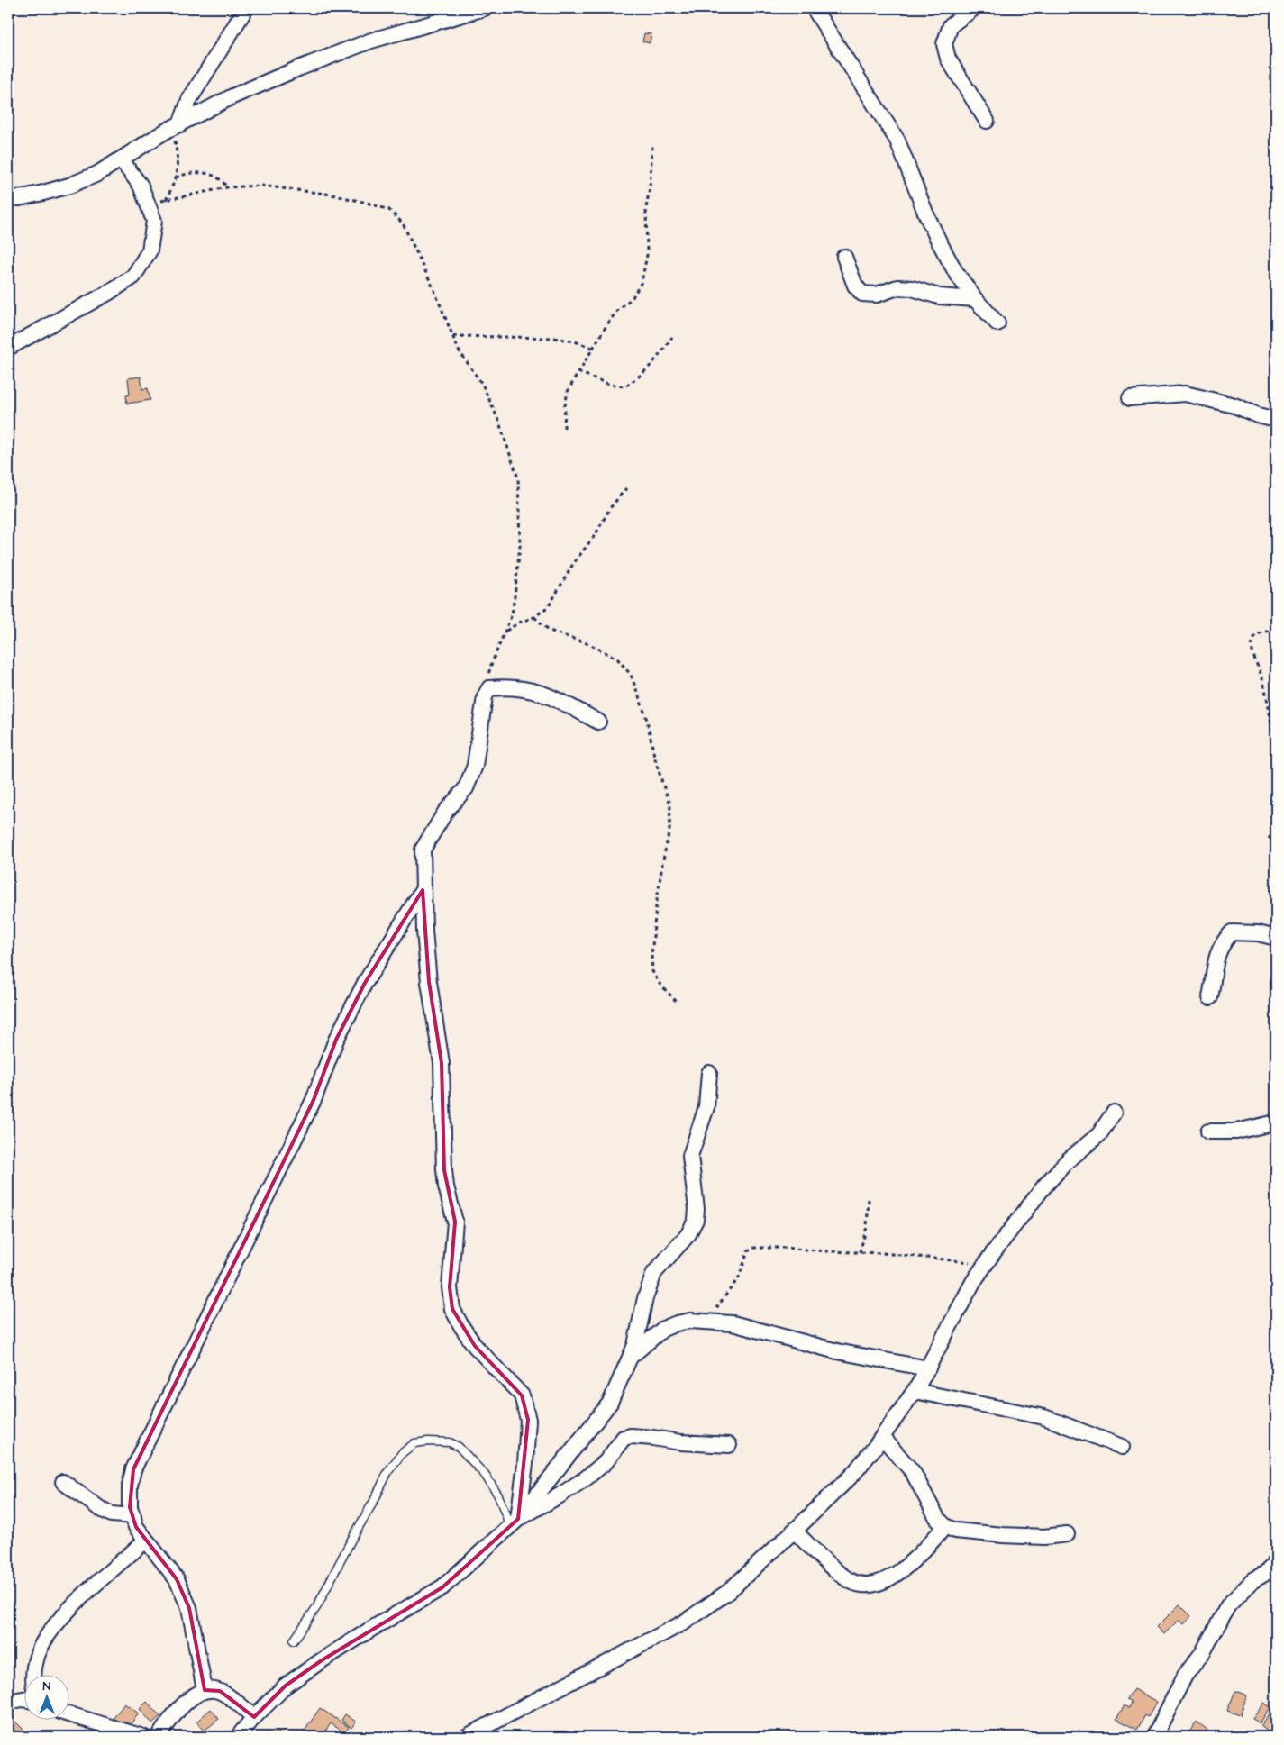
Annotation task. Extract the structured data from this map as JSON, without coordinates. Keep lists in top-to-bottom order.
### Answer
{
  "north": "top"
}
